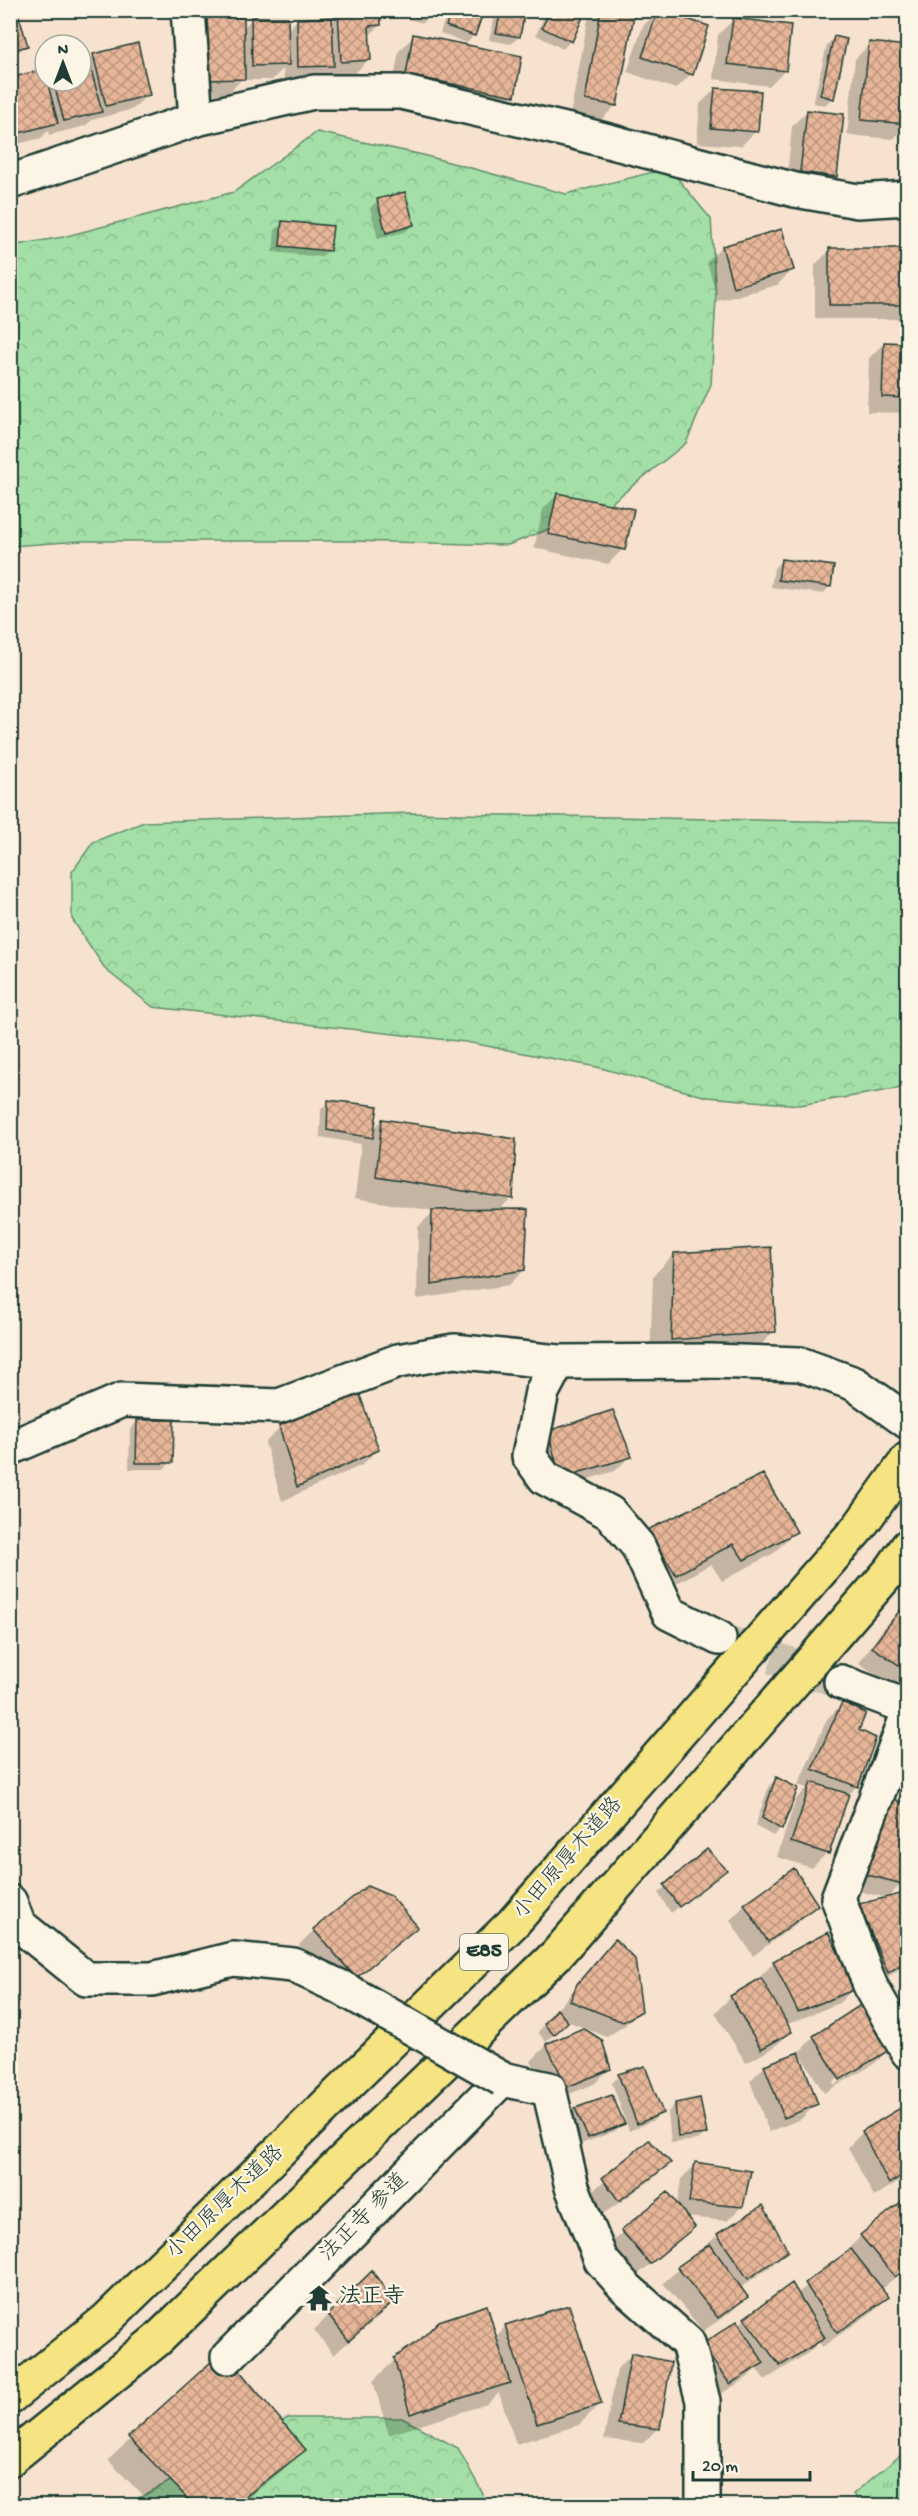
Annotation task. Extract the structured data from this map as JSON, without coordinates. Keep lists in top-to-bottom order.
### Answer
{
  "streets": {
    "highway": ["小田原厚木道路", "E85"],
    "street": ["法正寺 参道"]
  },
  "places": {
    "temple": ["法正寺"]
  },
  "scale_bar": "20 m",
  "north": "top"
}
